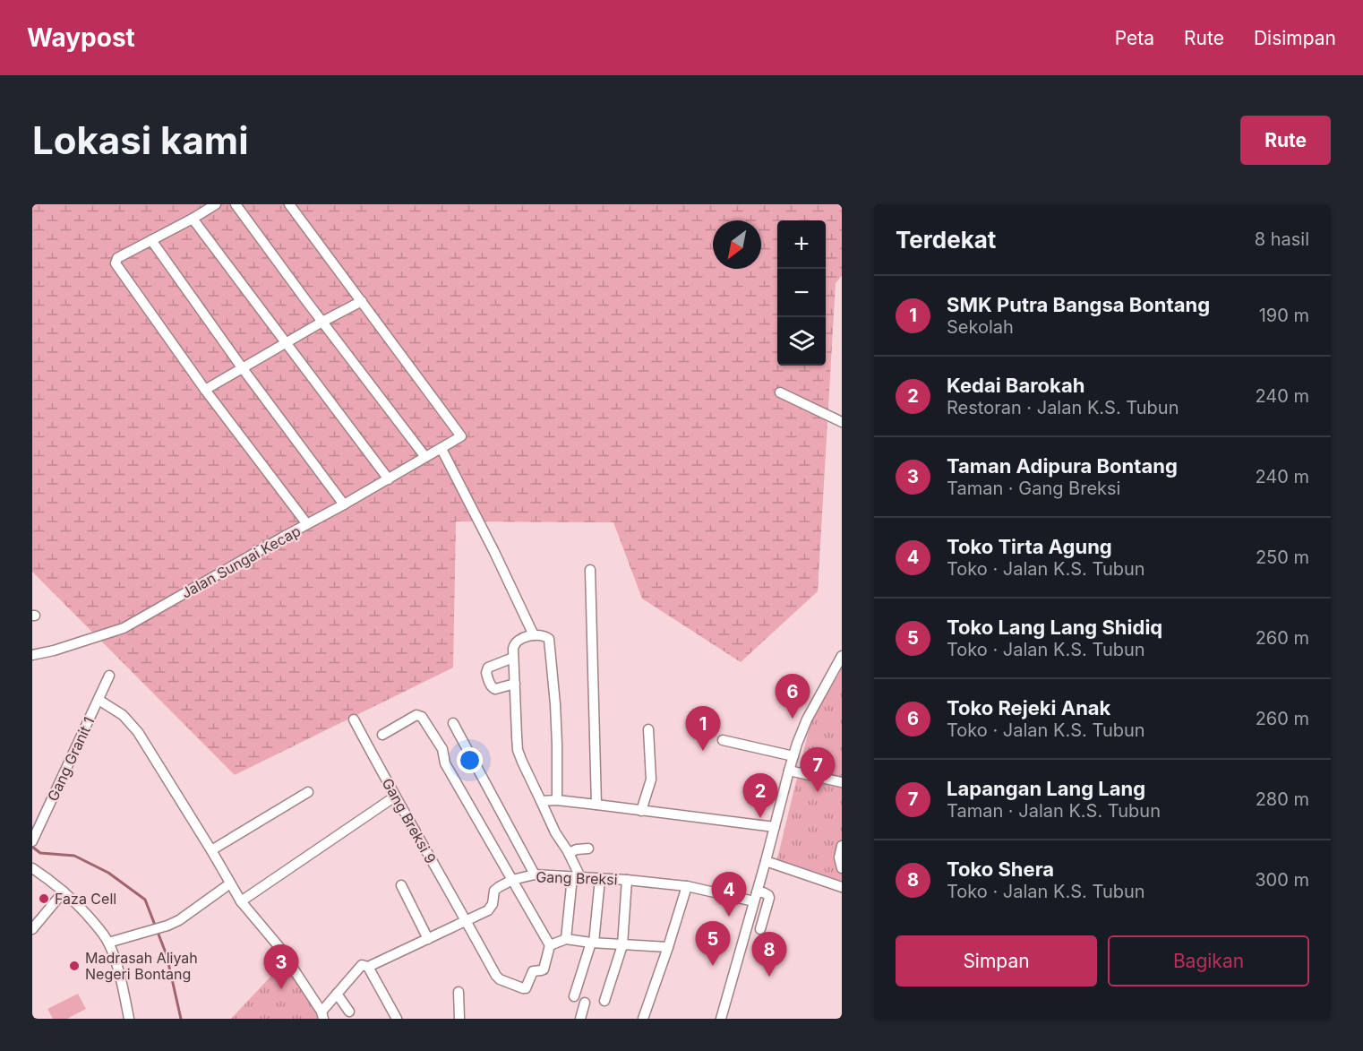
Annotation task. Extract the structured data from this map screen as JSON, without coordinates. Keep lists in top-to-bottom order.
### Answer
{
  "streets": {
    "street": [
      "Jalan Sungai Kecap",
      "Gang Granit 1",
      "Gang Breksi 9",
      "Gang Breksi"
    ]
  },
  "crossings": [
    ["Gang Breksi 9", "Gang Breksi"]
  ],
  "places": ["Faza Cell", "Madrasah Aliyah Negeri Bontang"],
  "north": "bottom left",
  "page": {
    "header": "Waypost",
    "nav": ["Peta", "Rute", "Disimpan"],
    "buttons": [
      "Rute",
      ["Simpan", "Bagikan"]
    ],
    "title": "Lokasi kami",
    "heading": ["Terdekat", "8 hasil"],
    "map_buttons": ["+", "−"],
    "list": [
      {
        "mark": "1",
        "name": "SMK Putra Bangsa Bontang",
        "note": "Sekolah",
        "value": "190 m"
      },
      {
        "mark": "2",
        "name": "Kedai Barokah",
        "note": "Restoran · Jalan K.S. Tubun",
        "value": "240 m"
      },
      {
        "mark": "3",
        "name": "Taman Adipura Bontang",
        "note": "Taman · Gang Breksi",
        "value": "240 m"
      },
      {
        "mark": "4",
        "name": "Toko Tirta Agung",
        "note": "Toko · Jalan K.S. Tubun",
        "value": "250 m"
      },
      {
        "mark": "5",
        "name": "Toko Lang Lang Shidiq",
        "note": "Toko · Jalan K.S. Tubun",
        "value": "260 m"
      },
      {
        "mark": "6",
        "name": "Toko Rejeki Anak",
        "note": "Toko · Jalan K.S. Tubun",
        "value": "260 m"
      },
      {
        "mark": "7",
        "name": "Lapangan Lang Lang",
        "note": "Taman · Jalan K.S. Tubun",
        "value": "280 m"
      },
      {
        "mark": "8",
        "name": "Toko Shera",
        "note": "Toko · Jalan K.S. Tubun",
        "value": "300 m"
      }
    ],
    "pins": [
      "6",
      "1",
      "7",
      "2",
      "4",
      "5",
      "8",
      "3"
    ]
  }
}
